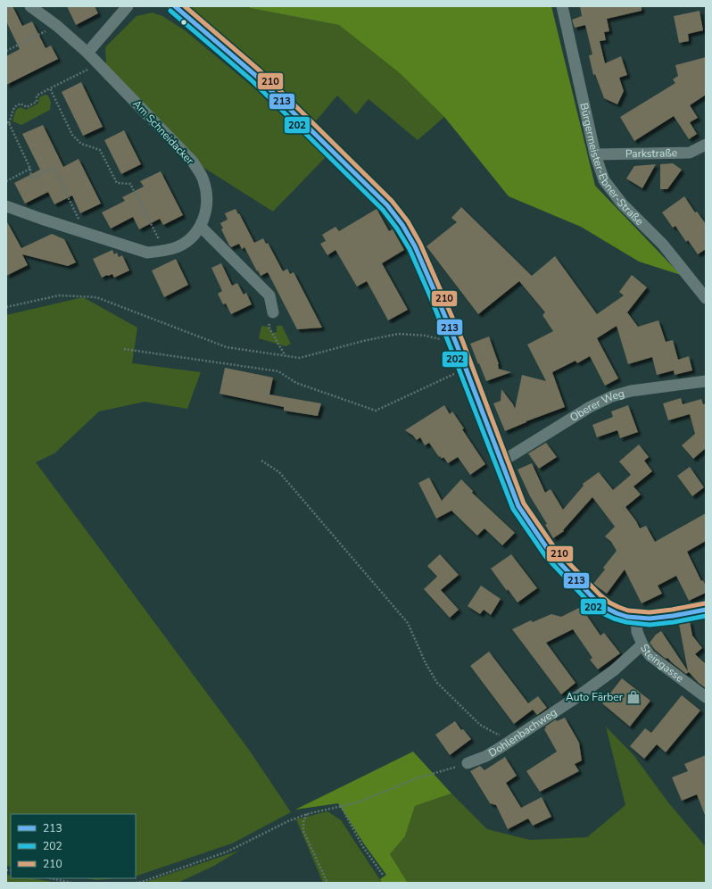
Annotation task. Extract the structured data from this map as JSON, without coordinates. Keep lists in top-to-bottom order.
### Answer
{
  "streets": {
    "street": [
      "Am Schneidacker",
      "Parkstraße",
      "Bürgermeister-Ebner-Straße",
      "Oberer Weg",
      "Steingasse",
      "Dohlenbachweg"
    ]
  },
  "crossings": [
    ["Parkstraße", "Bürgermeister-Ebner-Straße"],
    ["Steingasse", "Dohlenbachweg"]
  ],
  "places": {
    "shop": ["Auto Färber"]
  },
  "lines": ["transit line 213", "transit line 210", "transit line 202"],
  "legend": ["213", "202", "210"]
}
